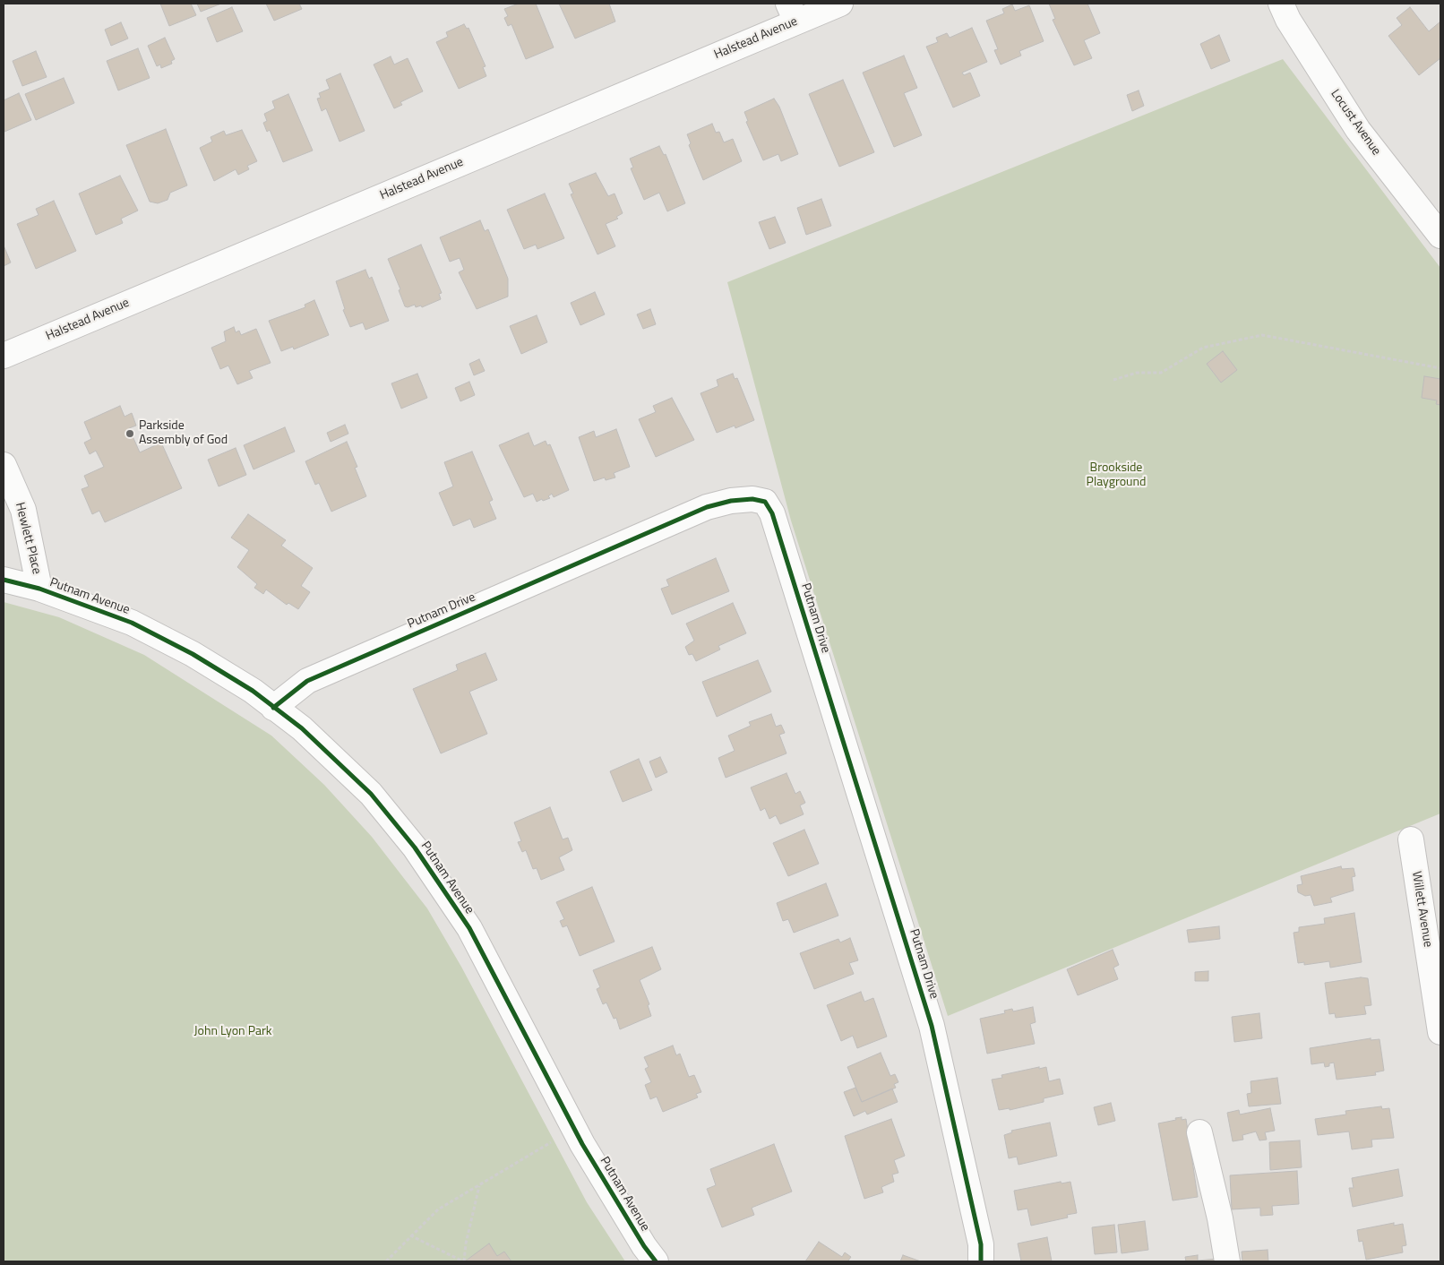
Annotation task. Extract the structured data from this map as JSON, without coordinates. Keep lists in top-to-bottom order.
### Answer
{
  "streets": {
    "street": [
      "Halstead Avenue",
      "Locust Avenue",
      "Hewlett Place",
      "Putnam Avenue",
      "Putnam Drive",
      "Willett Avenue"
    ]
  },
  "crossings": [
    ["Hewlett Place", "Putnam Avenue"],
    ["Putnam Avenue", "Putnam Drive"]
  ],
  "parks": ["Brookside Playground", "John Lyon Park"],
  "places": ["Parkside Assembly of God"]
}
